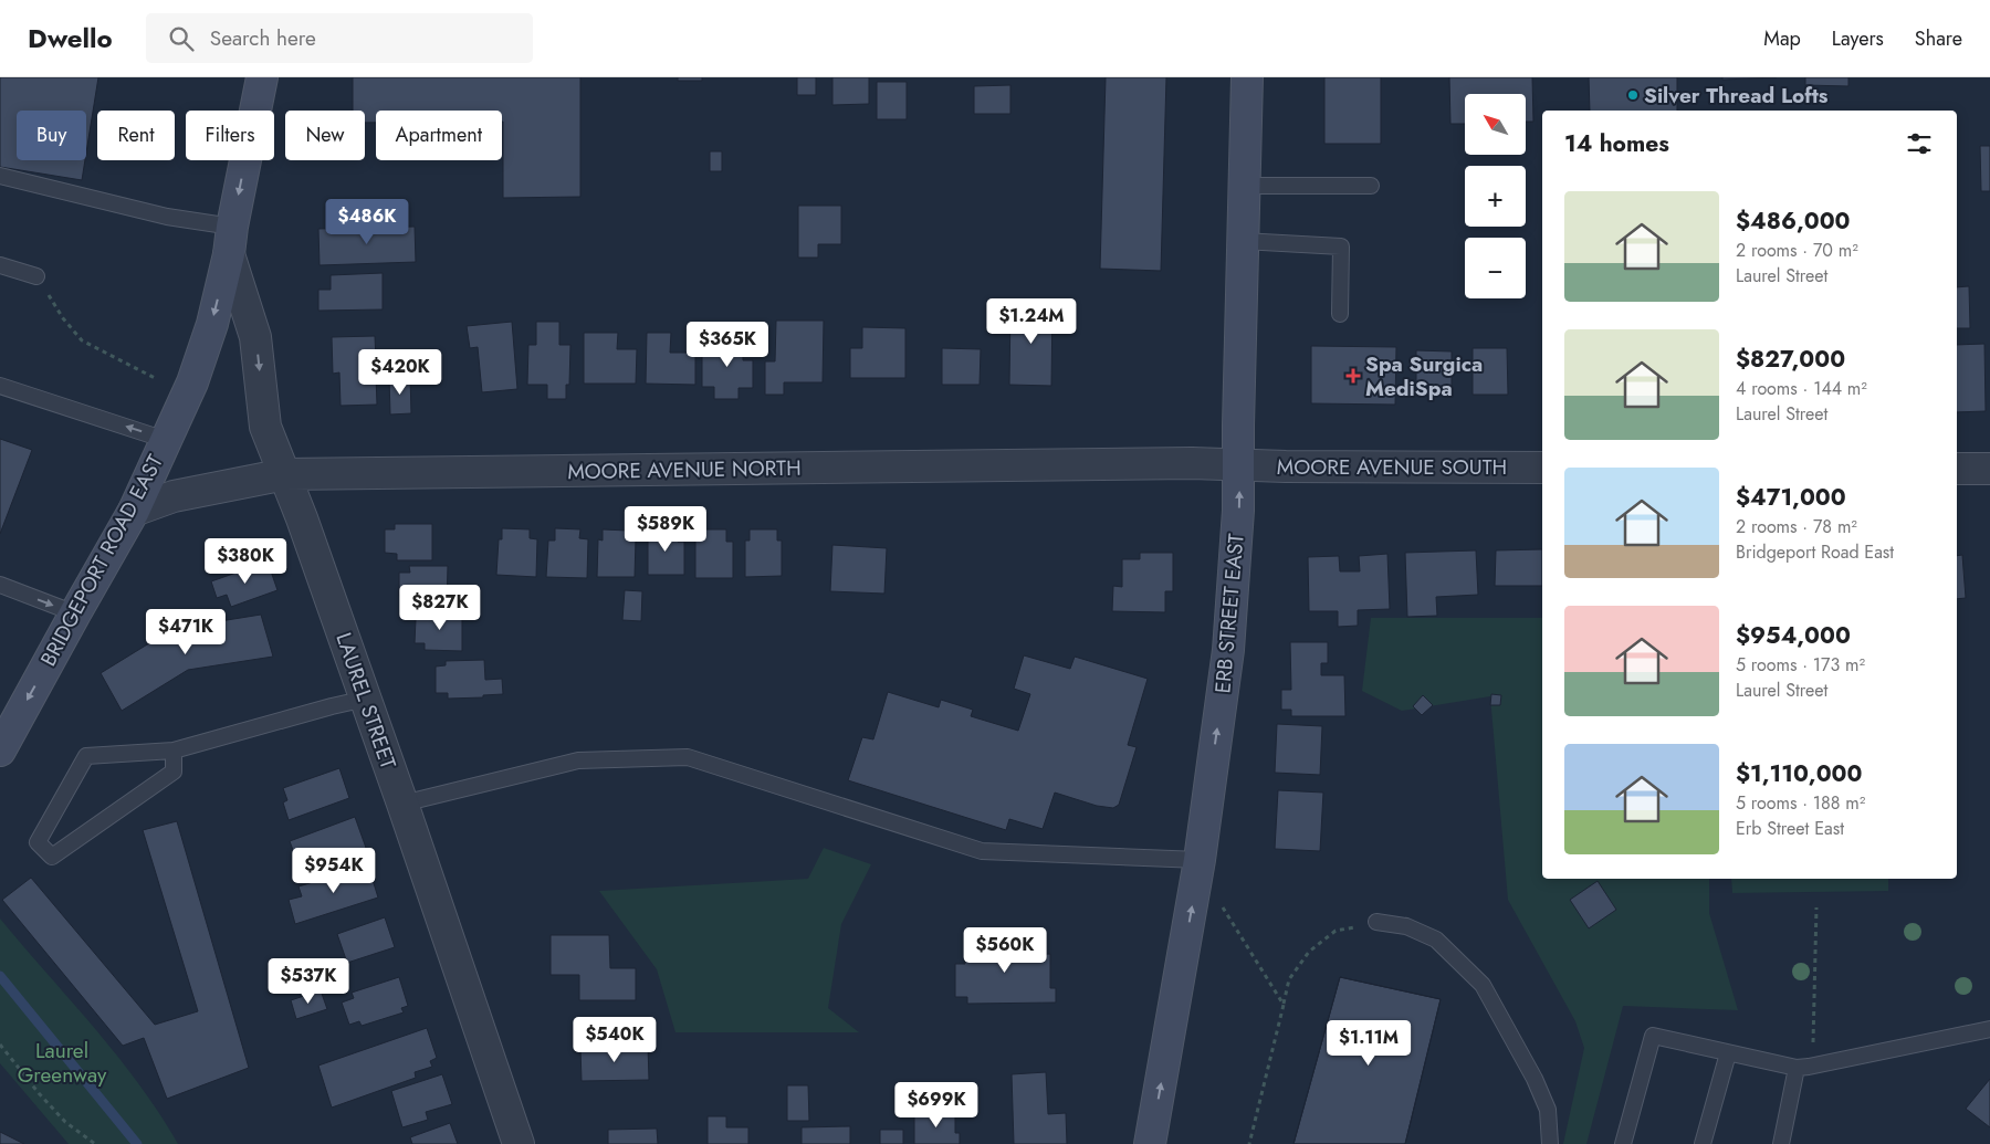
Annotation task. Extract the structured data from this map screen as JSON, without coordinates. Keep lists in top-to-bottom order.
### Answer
{
  "streets": {
    "main road": ["BRIDGEPORT ROAD EAST", "ERB STREET EAST"],
    "street": ["MOORE AVENUE SOUTH", "MOORE AVENUE NORTH", "LAUREL STREET"]
  },
  "crossings": [
    ["MOORE AVENUE SOUTH", "MOORE AVENUE NORTH"],
    ["MOORE AVENUE SOUTH", "ERB STREET EAST"],
    ["MOORE AVENUE NORTH", "BRIDGEPORT ROAD EAST"],
    ["MOORE AVENUE NORTH", "ERB STREET EAST"],
    ["MOORE AVENUE NORTH", "LAUREL STREET"],
    ["BRIDGEPORT ROAD EAST", "LAUREL STREET"]
  ],
  "one_way": ["BRIDGEPORT ROAD EAST", "ERB STREET EAST"],
  "parks": ["Laurel Greenway"],
  "places": {
    "other": ["Silver Thread Lofts"],
    "health": ["Spa Surgica MediSpa"]
  },
  "north": "top left",
  "page": {
    "header": "Dwello",
    "search": "Search here",
    "nav": ["Map", "Layers", "Share"],
    "map_buttons": ["+", "−"],
    "chip": [
      "Buy",
      "Rent",
      "Filters",
      "New",
      "Apartment"
    ],
    "heading": "14 homes",
    "list": [
      {
        "name": "$486,000",
        "note": "2 rooms · 70 m² · Laurel Street"
      },
      {
        "name": "$827,000",
        "note": "4 rooms · 144 m² · Laurel Street"
      },
      {
        "name": "$471,000",
        "note": "2 rooms · 78 m² · Bridgeport Road East"
      },
      {
        "name": "$954,000",
        "note": "5 rooms · 173 m² · Laurel Street"
      },
      {
        "name": "$1,110,000",
        "note": "5 rooms · 188 m² · Erb Street East"
      }
    ],
    "price": [
      "$486K",
      "$1.24M",
      "$365K",
      "$420K",
      "$589K",
      "$380K",
      "$827K",
      "$471K",
      "$954K",
      "$560K",
      "$537K",
      "$540K",
      "$1.11M",
      "$699K"
    ]
  }
}
